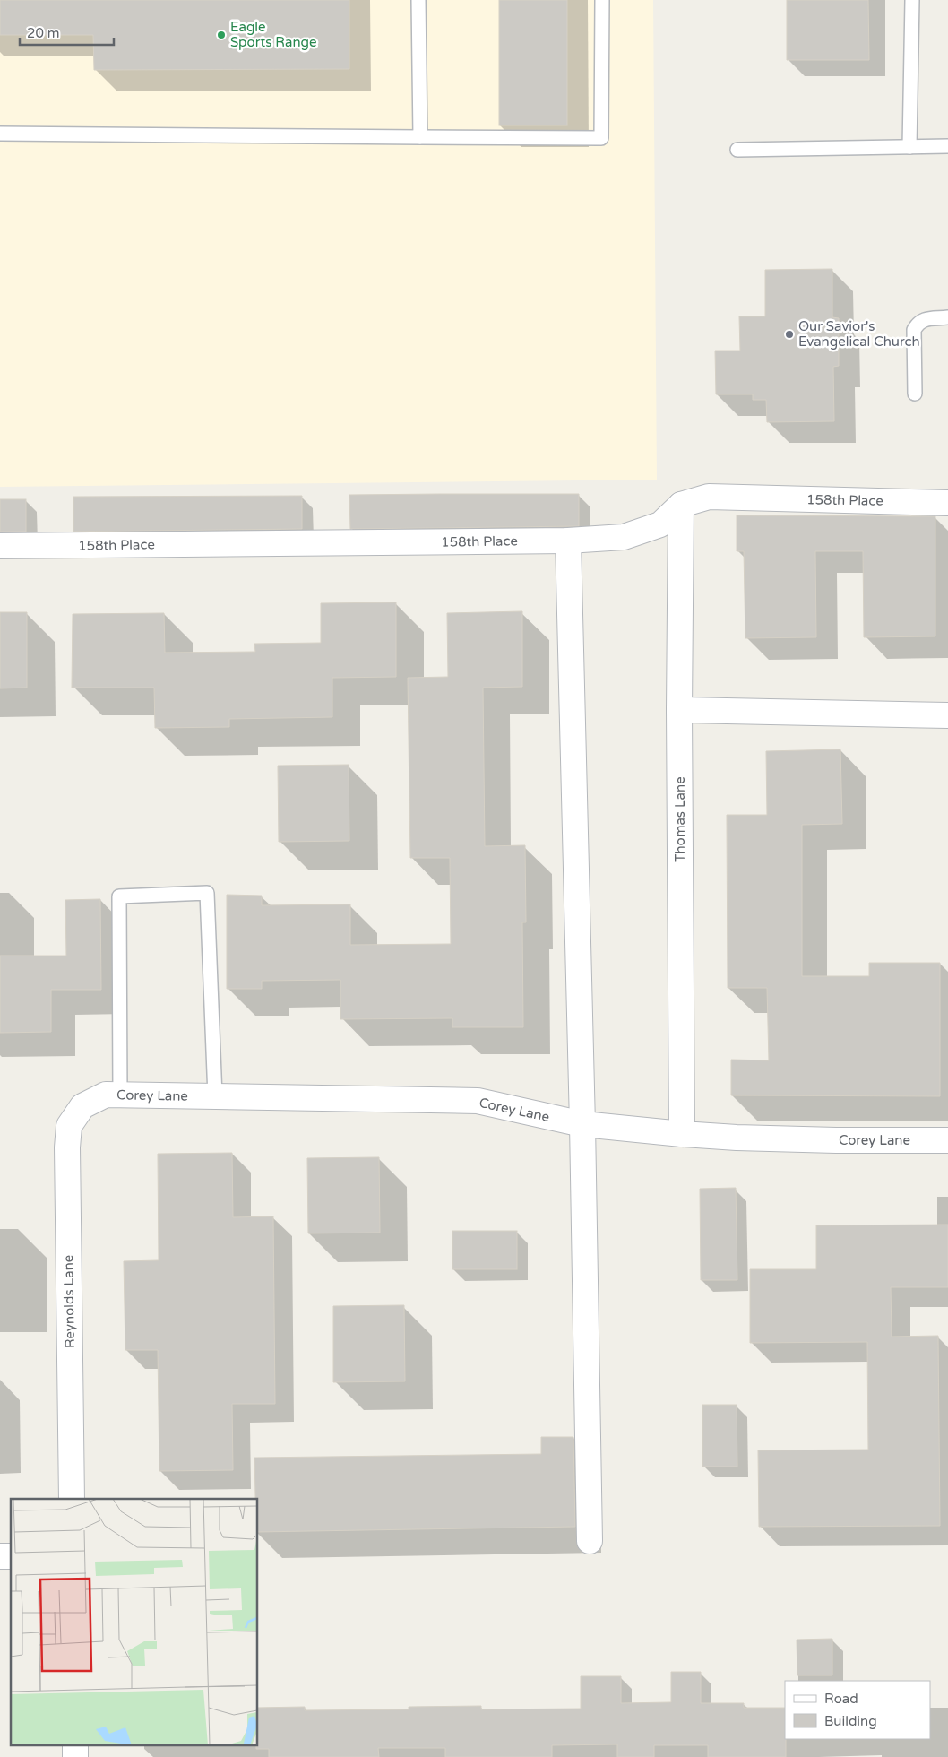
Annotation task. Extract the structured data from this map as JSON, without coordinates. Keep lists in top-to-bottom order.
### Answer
{
  "streets": {
    "street": [
      "158th Place",
      "Thomas Lane",
      "Corey Lane",
      "Reynolds Lane"
    ]
  },
  "crossings": [
    ["158th Place", "Thomas Lane"],
    ["Thomas Lane", "Corey Lane"],
    ["Corey Lane", "Reynolds Lane"]
  ],
  "places": ["Eagle Sports Range", "Our Savior's Evangelical Church"],
  "legend": ["Road", "Building"],
  "scale_bar": "20 m"
}
